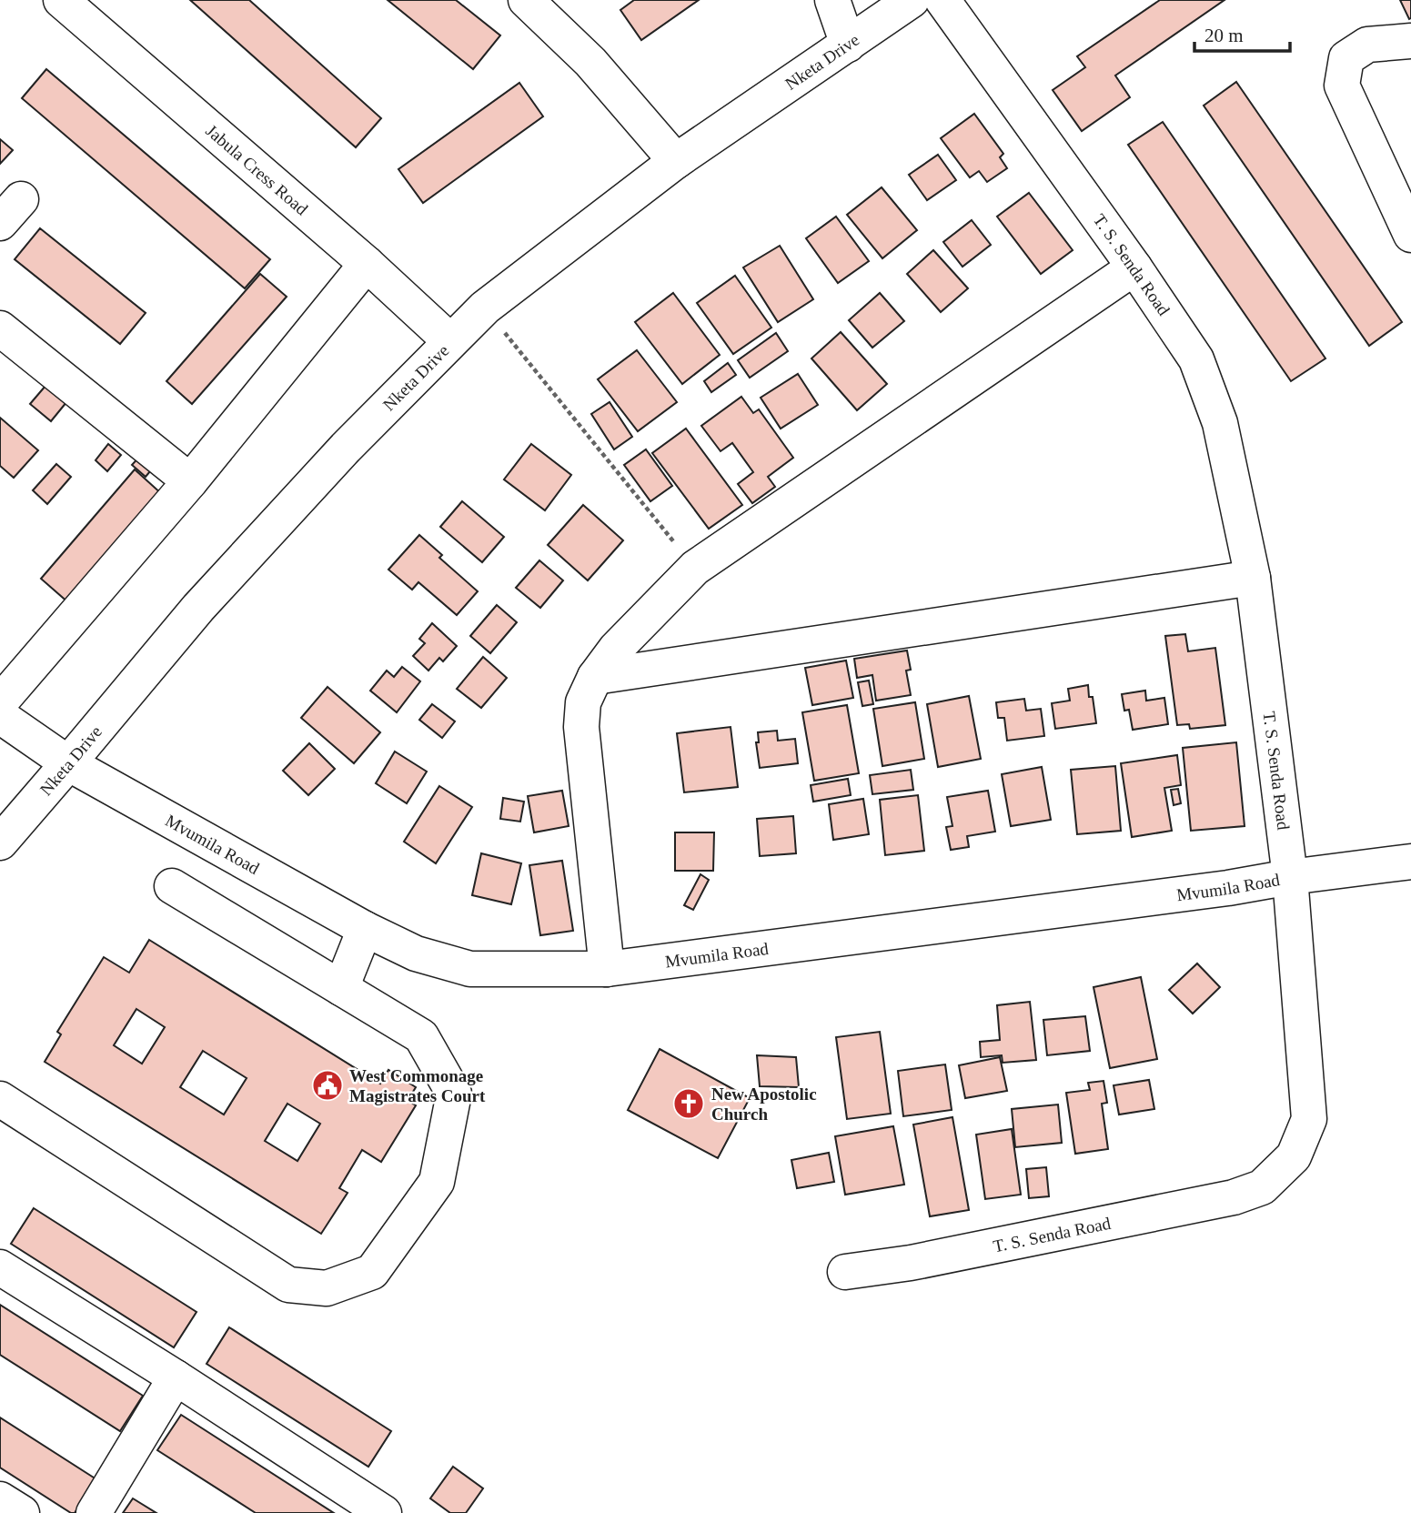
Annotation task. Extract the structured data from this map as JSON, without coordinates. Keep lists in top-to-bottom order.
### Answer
{
  "streets": {
    "street": [
      "Nketa Drive",
      "Jabula Cress Road",
      "T. S. Senda Road",
      "Mvumila Road"
    ]
  },
  "crossings": [
    ["Nketa Drive", "Jabula Cress Road"],
    ["Nketa Drive", "Mvumila Road"],
    ["T. S. Senda Road", "Mvumila Road"]
  ],
  "places": {
    "public building": ["West Commonage Magistrates Court"],
    "church": ["New Apostolic Church"]
  },
  "scale_bar": "20 m"
}
